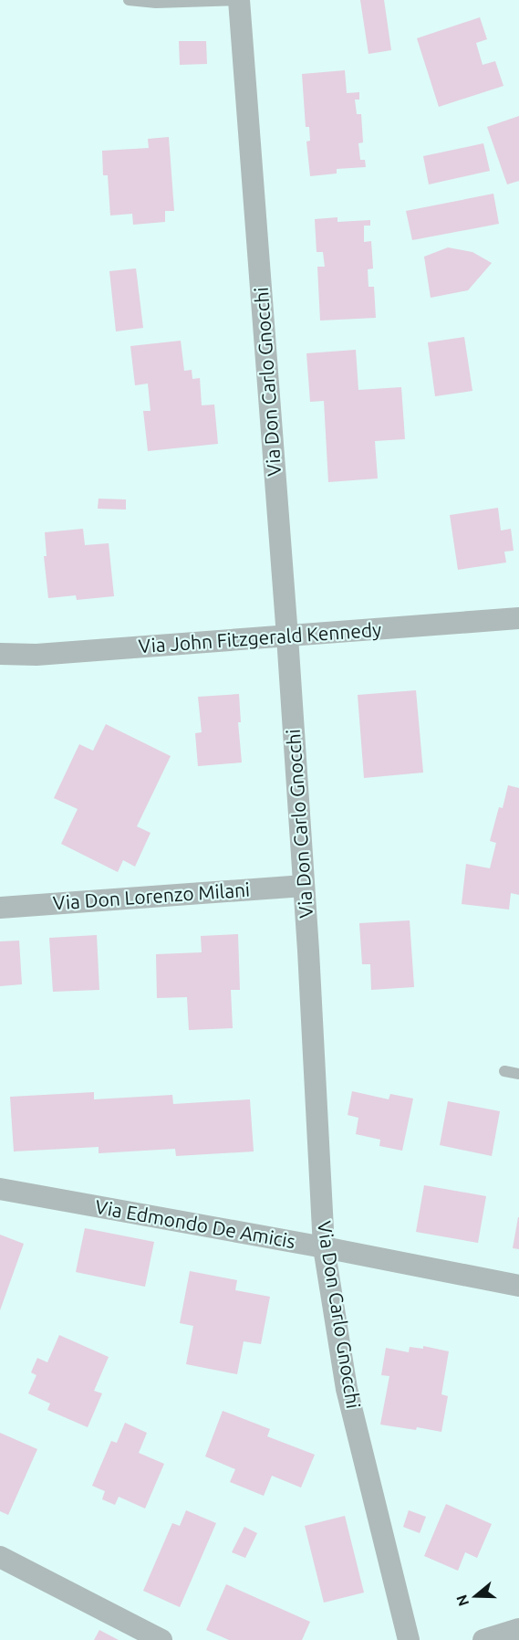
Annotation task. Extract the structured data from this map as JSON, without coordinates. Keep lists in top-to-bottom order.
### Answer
{
  "streets": {
    "street": [
      "Via Don Carlo Gnocchi",
      "Via John Fitzgerald Kennedy",
      "Via Don Lorenzo Milani",
      "Via Edmondo De Amicis"
    ]
  },
  "crossings": [
    ["Via Don Carlo Gnocchi", "Via John Fitzgerald Kennedy"],
    ["Via Don Carlo Gnocchi", "Via Don Lorenzo Milani"],
    ["Via Don Carlo Gnocchi", "Via Edmondo De Amicis"]
  ],
  "north": "left"
}
